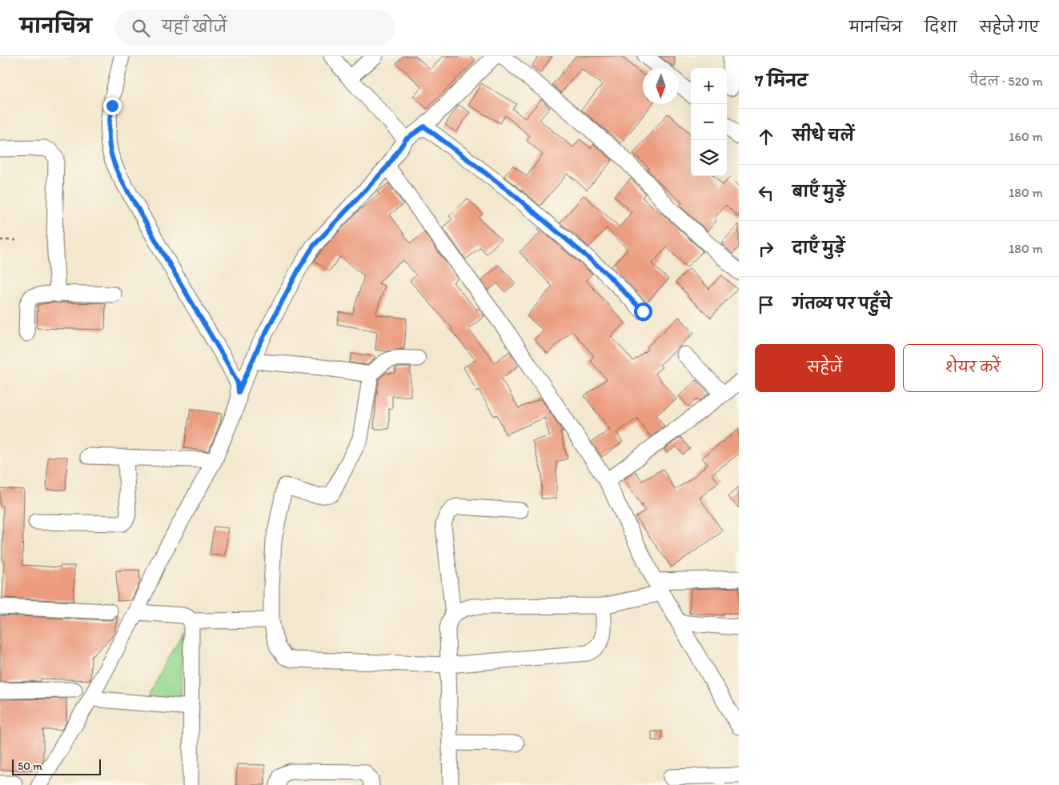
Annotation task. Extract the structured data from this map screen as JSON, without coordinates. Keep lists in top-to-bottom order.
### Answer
{
  "scale_bar": "50 m",
  "north": "bottom",
  "page": {
    "header": "मानचित्र",
    "search": "यहाँ खोजें",
    "nav": ["मानचित्र", "दिशा", "सहेजे गए"],
    "heading": ["7 मिनट", "पैदल · 520 m"],
    "map_buttons": ["+", "−"],
    "list": [
      ["सीधे चलें", "160 m"],
      ["बाएँ मुड़ें", "180 m"],
      ["दाएँ मुड़ें", "180 m"],
      "गंतव्य पर पहुँचे"
    ],
    "buttons": ["सहेजें", "शेयर करें"],
    "scale": "50 m"
  }
}
